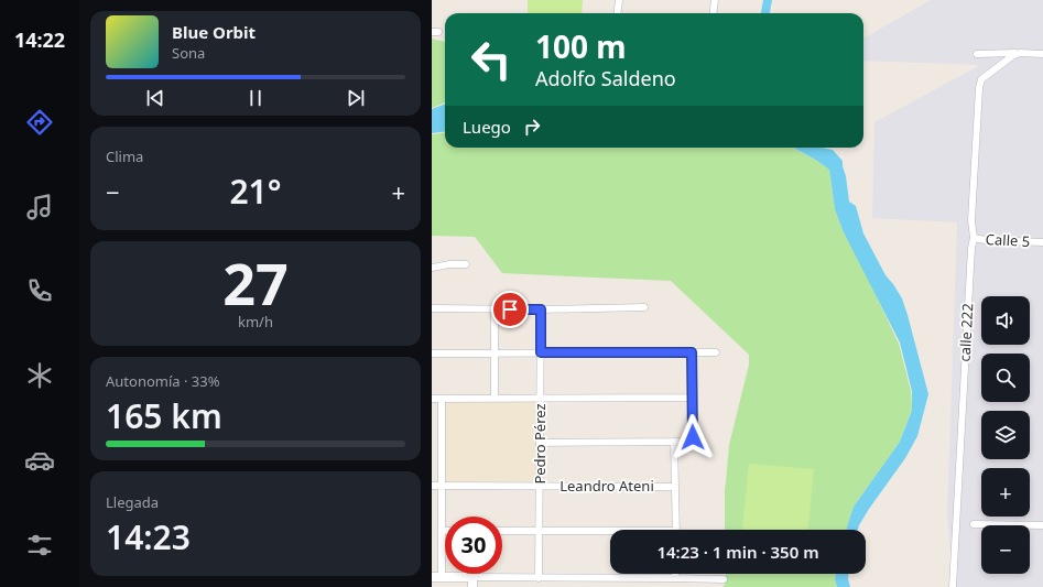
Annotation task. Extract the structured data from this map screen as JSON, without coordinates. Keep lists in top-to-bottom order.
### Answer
{
  "streets": {
    "street": [
      "Calle 5",
      "calle 222",
      "Pedro Pérez",
      "Leandro Ateni"
    ]
  },
  "crossings": [
    ["Calle 5", "calle 222"],
    ["Pedro Pérez", "Leandro Ateni"]
  ],
  "page": {
    "tabs": "14:22",
    "turn": ["100 m", "Adolfo Saldeno"],
    "song": ["Blue Orbit", "Sona"],
    "then": "Luego",
    "tile": [
      "Clima",
      ["27", "km/h"],
      ["Autonomía · 33%", "165 km"],
      ["Llegada", "14:23"]
    ],
    "heat": ["−", "21°", "+"],
    "map_buttons": ["+", "−"],
    "limit": "30",
    "trip": "14:23 · 1 min · 350 m"
  }
}
